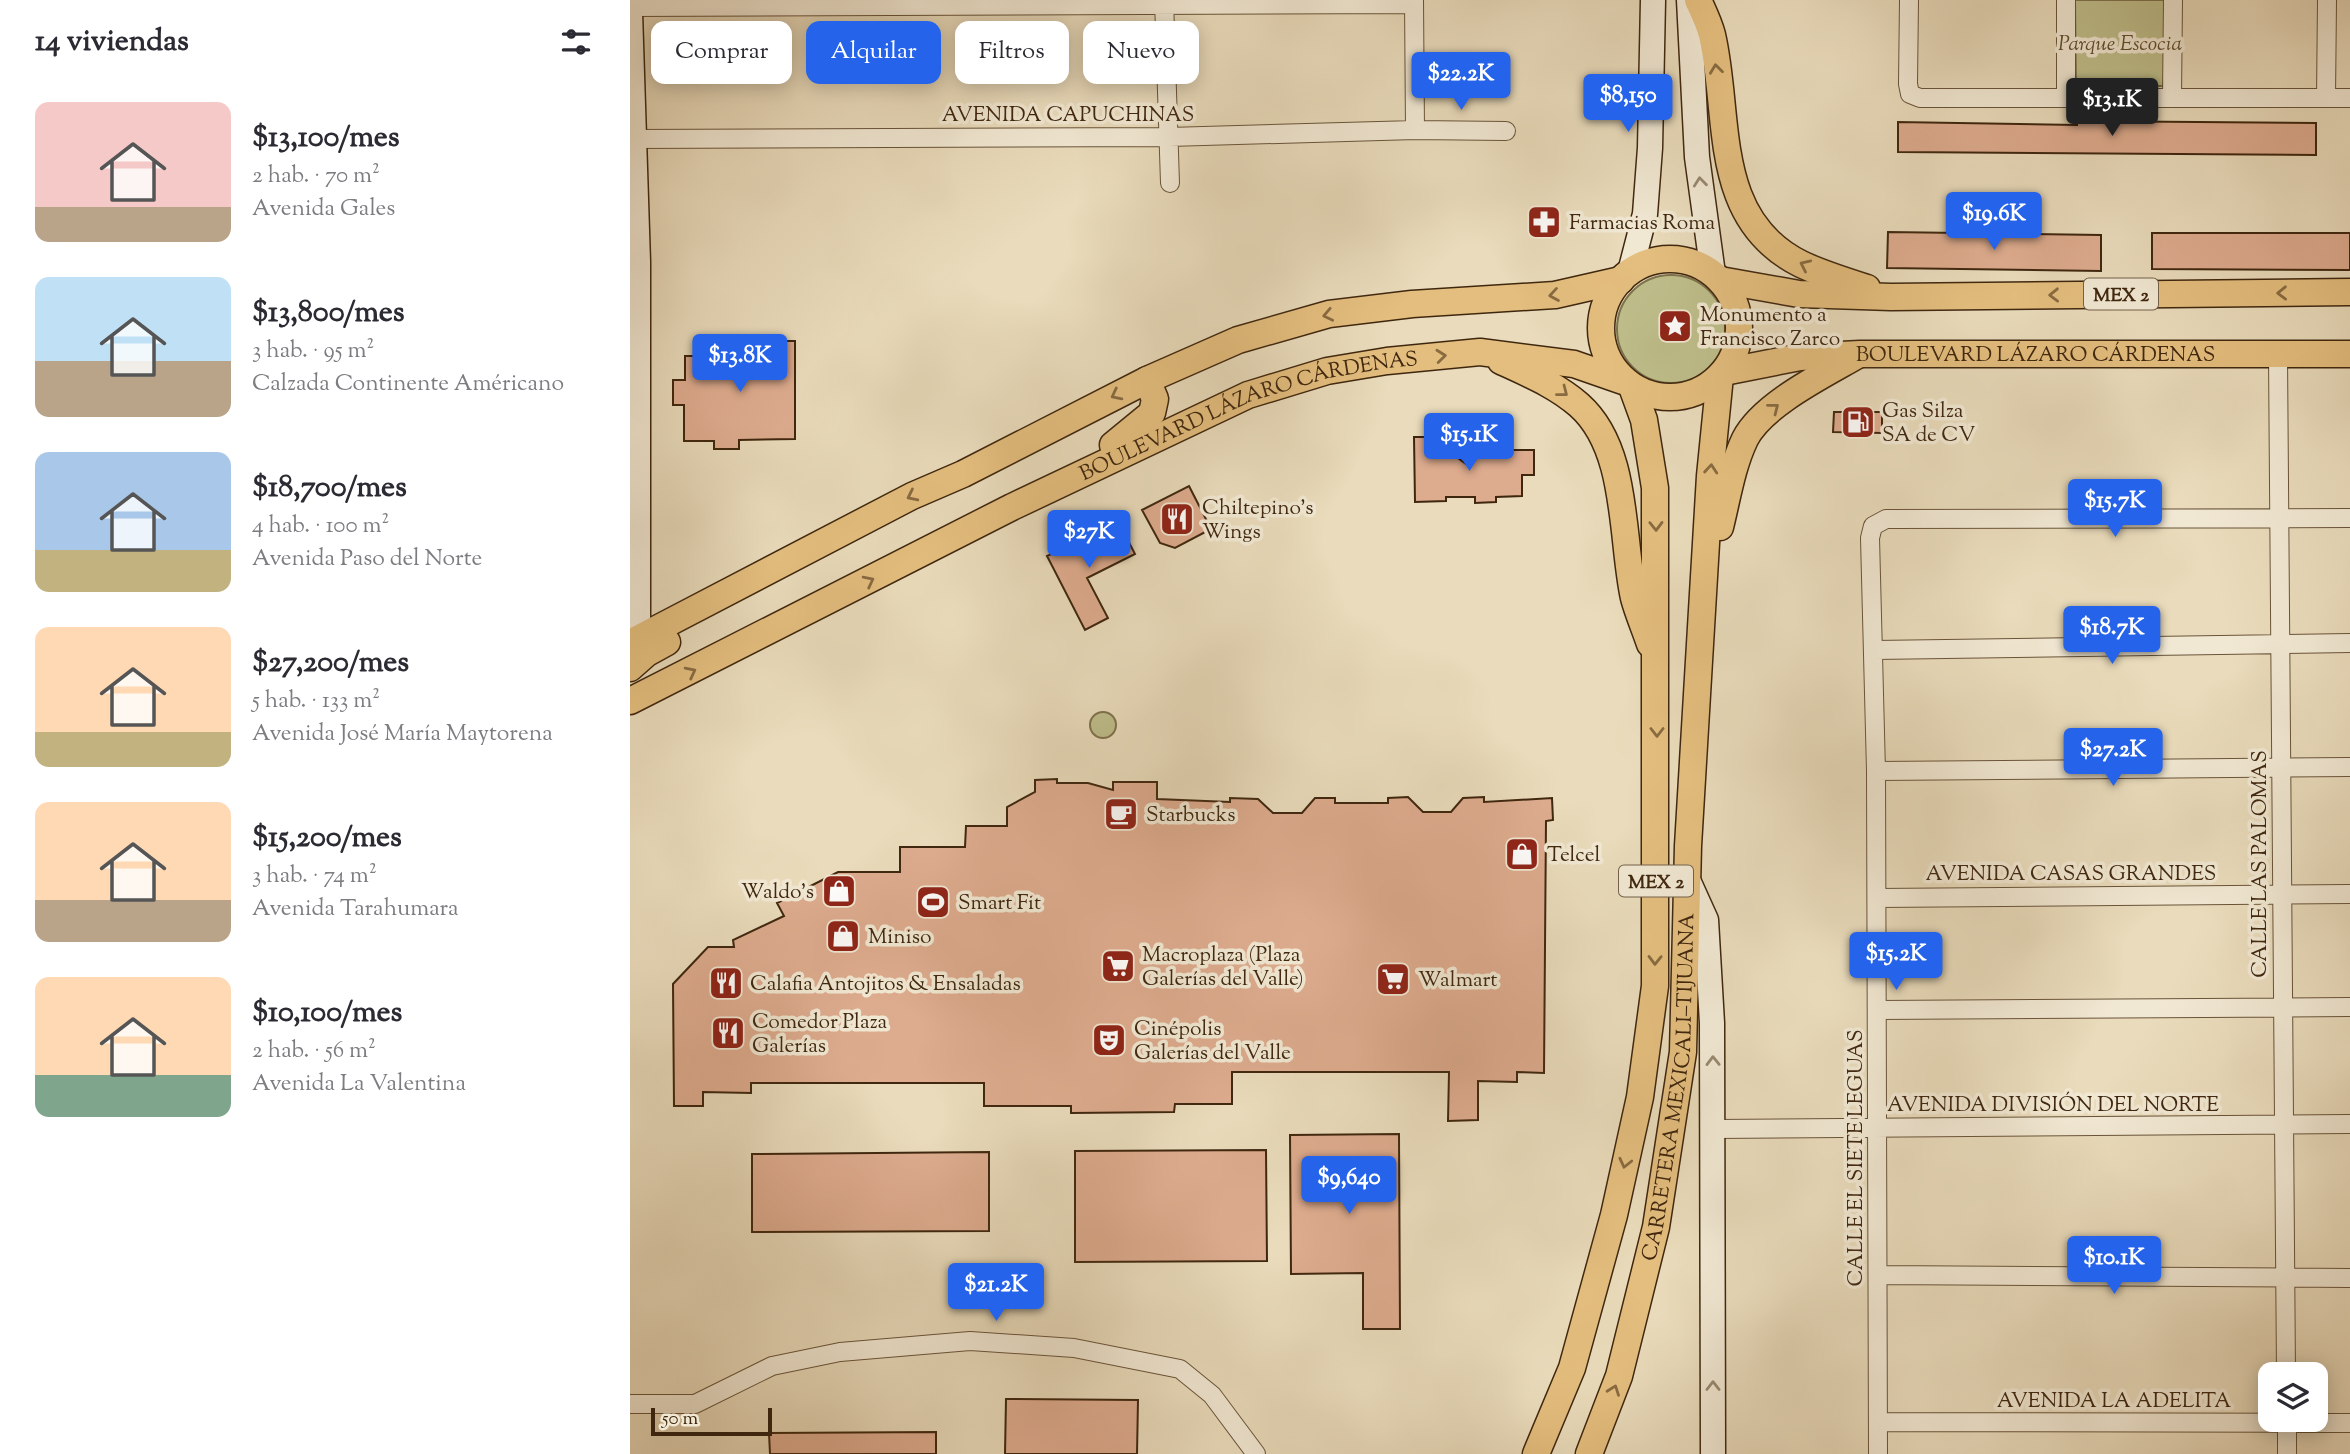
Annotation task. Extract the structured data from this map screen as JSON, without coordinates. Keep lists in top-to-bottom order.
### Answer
{
  "streets": {
    "main road": ["MEX 2", "BOULEVARD LÁZARO CÁRDENAS", "CARRETERA MEXICALI–TIJUANA"],
    "street": [
      "AVENIDA CAPUCHINAS",
      "CALLE LAS PALOMAS",
      "AVENIDA CASAS GRANDES",
      "AVENIDA DIVISIÓN DEL NORTE",
      "CALLE EL SIETE LEGUAS",
      "AVENIDA LA ADELITA"
    ]
  },
  "crossings": [
    ["MEX 2", "BOULEVARD LÁZARO CÁRDENAS"],
    ["MEX 2", "CARRETERA MEXICALI–TIJUANA"],
    ["BOULEVARD LÁZARO CÁRDENAS", "CALLE LAS PALOMAS"],
    ["BOULEVARD LÁZARO CÁRDENAS", "CARRETERA MEXICALI–TIJUANA"],
    ["CALLE LAS PALOMAS", "AVENIDA CASAS GRANDES"],
    ["CALLE LAS PALOMAS", "AVENIDA DIVISIÓN DEL NORTE"],
    ["CALLE LAS PALOMAS", "CALLE EL SIETE LEGUAS"],
    ["AVENIDA CASAS GRANDES", "CALLE EL SIETE LEGUAS"],
    ["AVENIDA DIVISIÓN DEL NORTE", "CALLE EL SIETE LEGUAS"],
    ["CALLE EL SIETE LEGUAS", "AVENIDA LA ADELITA"]
  ],
  "parks": ["Parque Escocia"],
  "places": {
    "pharmacy": ["Farmacias Roma"],
    "place": ["Monumento a Francisco Zarco"],
    "fuel station": ["Gas Silza SA de CV"],
    "restaurant": ["Chiltepino's Wings", "Calafia Antojitos & Ensaladas", "Comedor Plaza Galerías"],
    "cafe": ["Starbucks"],
    "shop": ["Telcel", "Waldo's", "Miniso"],
    "sports": ["Smart Fit"],
    "supermarket": ["Macroplaza (Plaza Galerías del Valle)", "Walmart"],
    "theatre": ["Cinépolis Galerías del Valle"]
  },
  "scale_bar": "50 m",
  "page": {
    "heading": "14 viviendas",
    "chip": [
      "Comprar",
      "Alquilar",
      "Filtros",
      "Nuevo"
    ],
    "price": [
      "$22.2K",
      "$8,150",
      "$13.1K",
      "$19.6K",
      "$13.8K",
      "$15.1K",
      "$15.7K",
      "$27K",
      "$18.7K",
      "$27.2K",
      "$15.2K",
      "$9,640",
      "$10.1K",
      "$21.2K"
    ],
    "list": [
      {
        "name": "$13,100/mes",
        "note": "2 hab. · 70 m² · Avenida Gales"
      },
      {
        "name": "$13,800/mes",
        "note": "3 hab. · 95 m² · Calzada Continente Américano"
      },
      {
        "name": "$18,700/mes",
        "note": "4 hab. · 100 m² · Avenida Paso del Norte"
      },
      {
        "name": "$27,200/mes",
        "note": "5 hab. · 133 m² · Avenida José María Maytorena"
      },
      {
        "name": "$15,200/mes",
        "note": "3 hab. · 74 m² · Avenida Tarahumara"
      },
      {
        "name": "$10,100/mes",
        "note": "2 hab. · 56 m² · Avenida La Valentina"
      }
    ],
    "scale": "50 m"
  }
}
